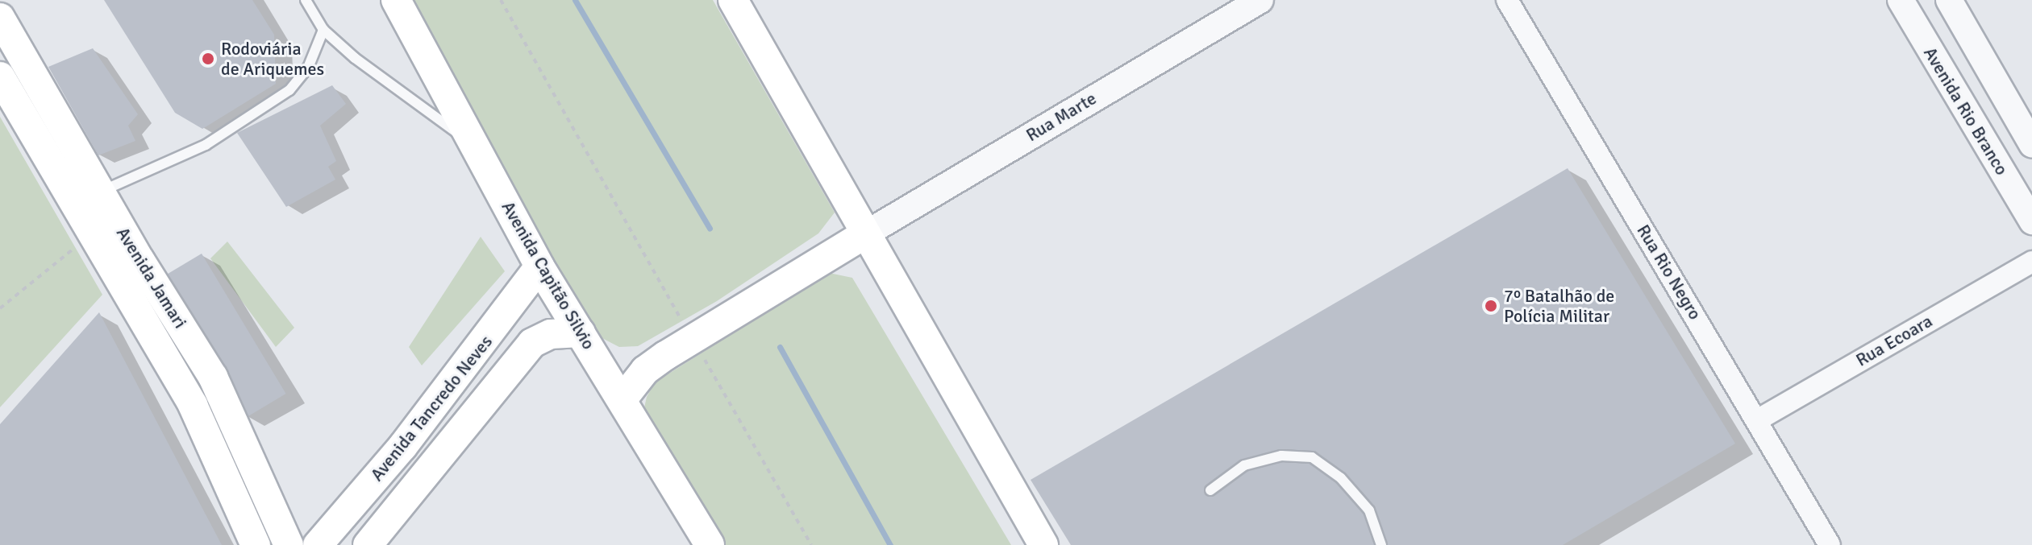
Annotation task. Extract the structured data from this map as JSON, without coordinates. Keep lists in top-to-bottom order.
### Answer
{
  "streets": {
    "main road": ["Avenida Capitão Silvio", "Avenida Jamari", "Avenida Tancredo Neves"],
    "street": [
      "Avenida Rio Branco",
      "Rua Marte",
      "Rua Rio Negro",
      "Rua Ecoara"
    ]
  },
  "crossings": [
    ["Rua Rio Negro", "Rua Ecoara"],
    ["Avenida Capitão Silvio", "Avenida Tancredo Neves"]
  ],
  "places": ["Rodoviária de Ariquemes", "7º Batalhão de Polícia Militar"]
}
